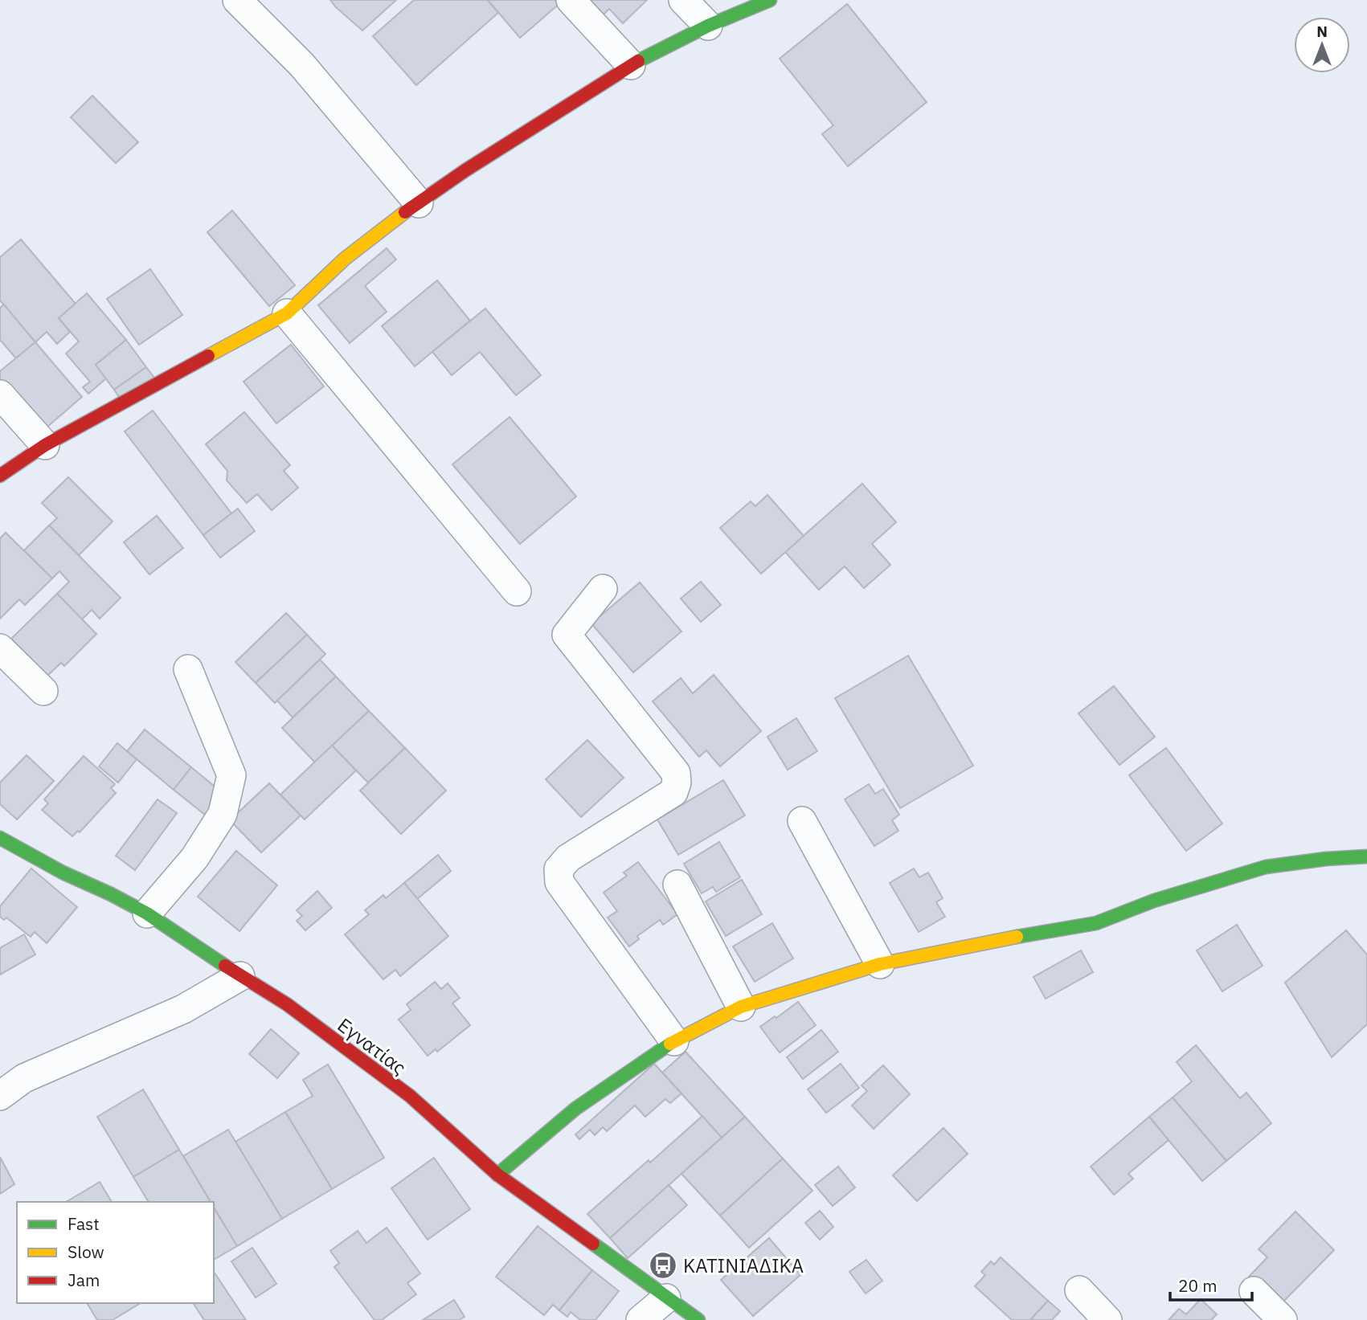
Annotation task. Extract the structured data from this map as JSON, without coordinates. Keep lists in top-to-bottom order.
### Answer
{
  "streets": {
    "street": ["Εγνατίας"]
  },
  "places": {
    "bus stop": ["ΚΑΤΙΝΙΑΔΙΚΑ"]
  },
  "legend": ["Fast", "Slow", "Jam"],
  "scale_bar": "20 m",
  "north": "top"
}
